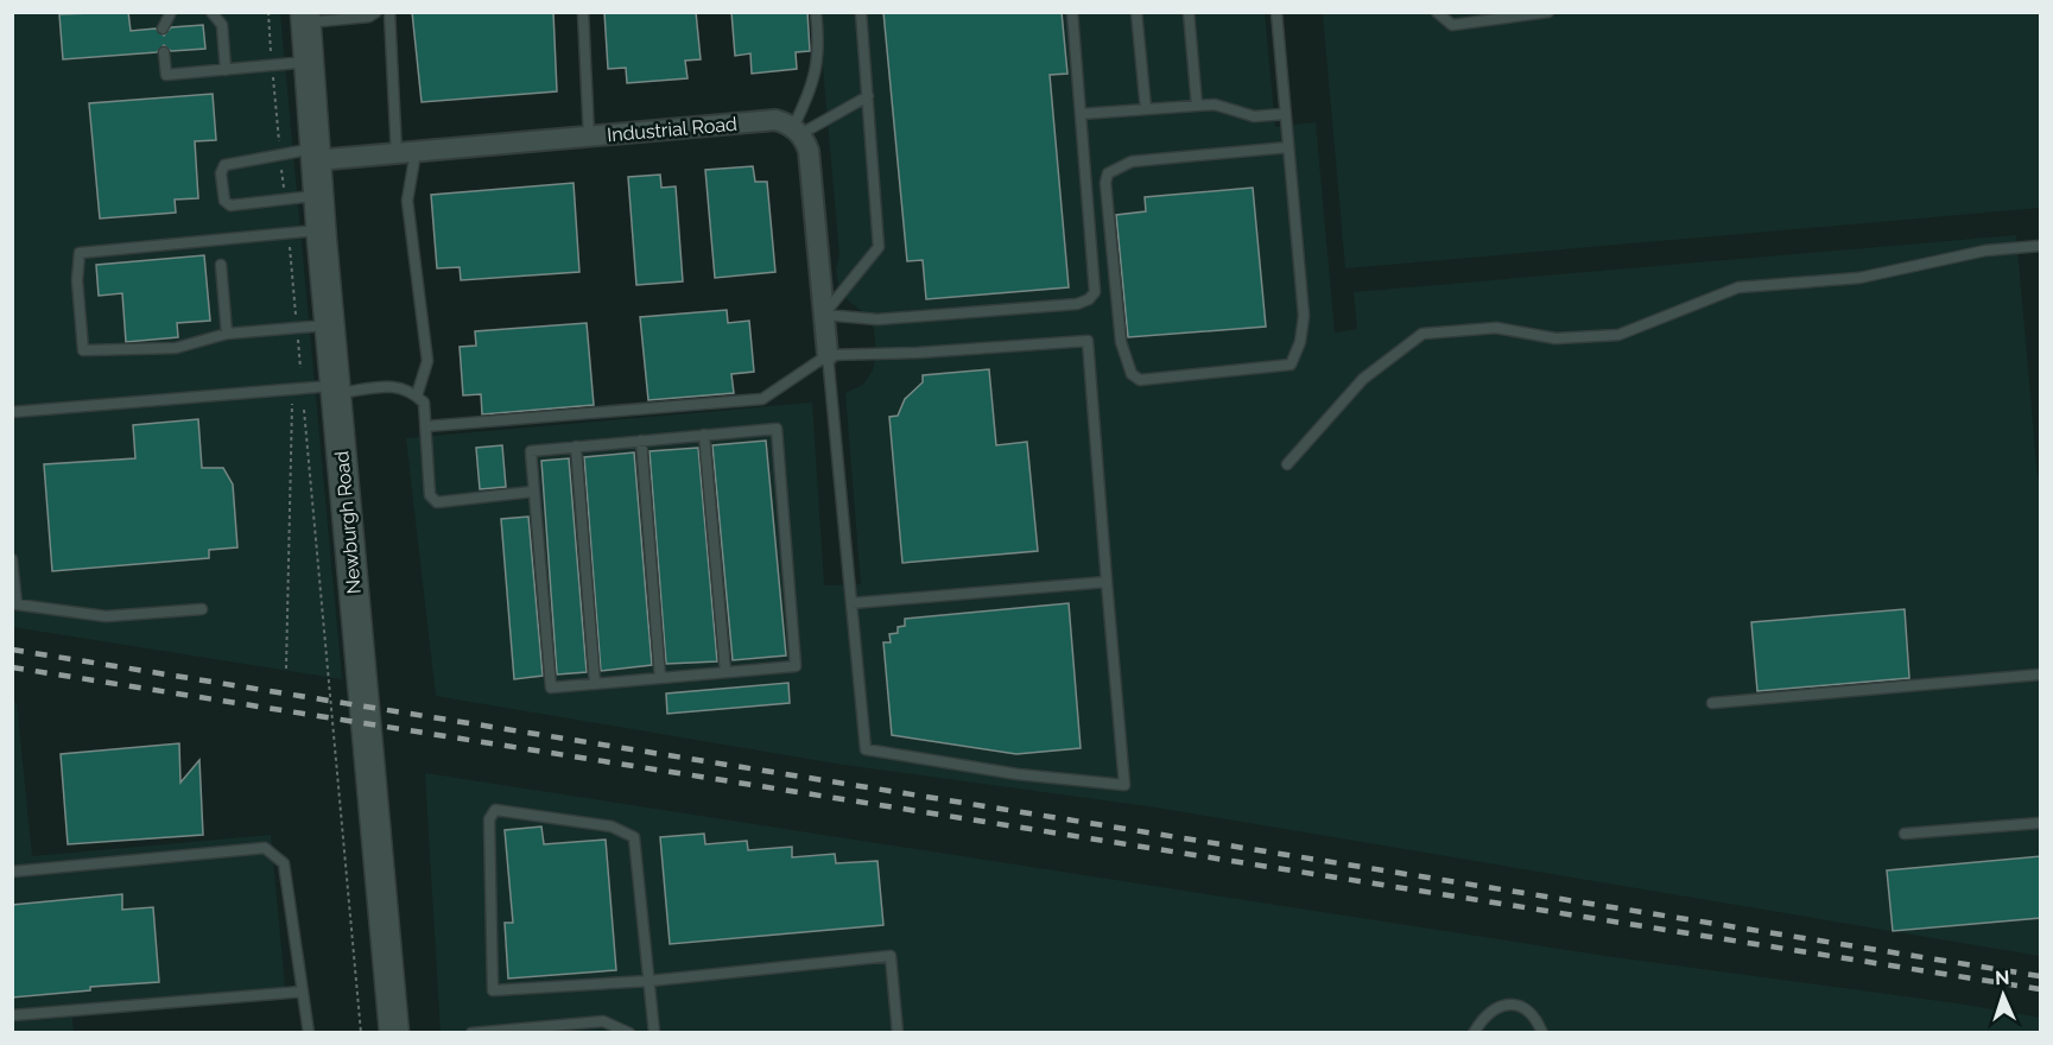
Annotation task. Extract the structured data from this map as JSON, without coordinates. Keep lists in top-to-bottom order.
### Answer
{
  "streets": {
    "main road": ["Newburgh Road"],
    "street": ["Industrial Road"]
  },
  "crossings": [
    ["Industrial Road", "Newburgh Road"]
  ],
  "north": "top"
}
